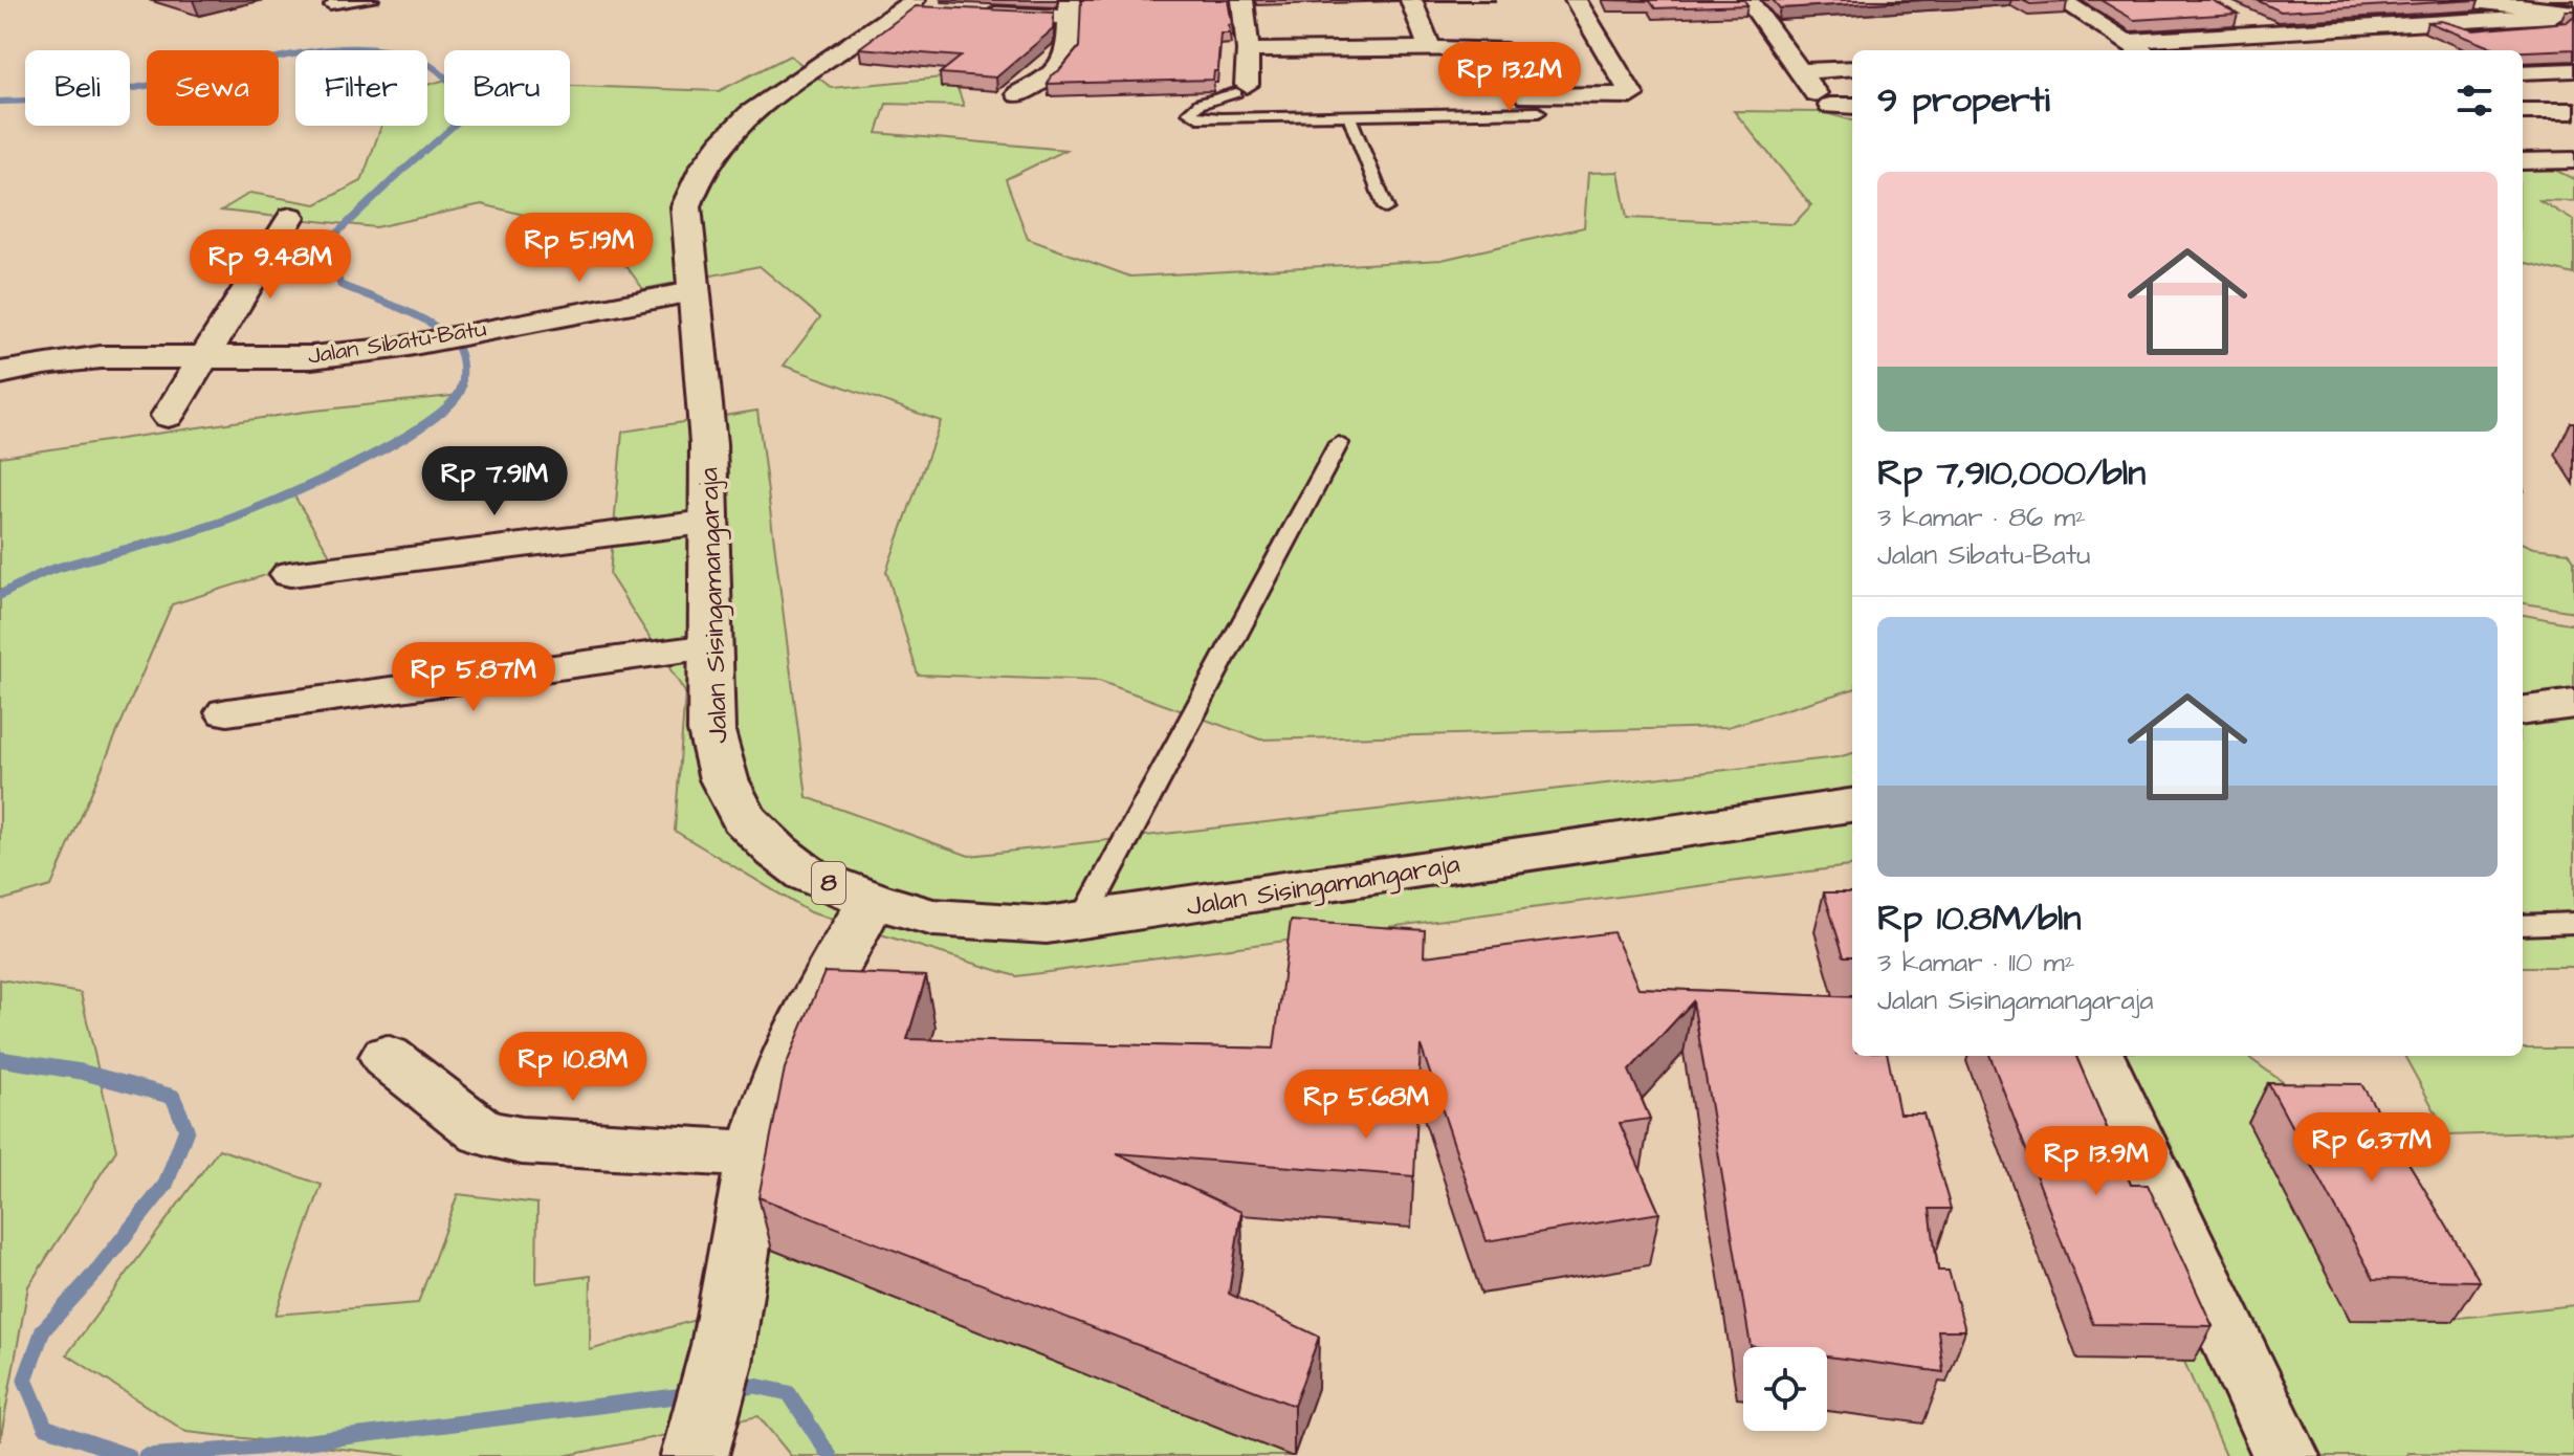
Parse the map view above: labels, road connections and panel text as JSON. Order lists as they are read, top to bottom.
{
  "streets": {
    "main road": ["Jalan Sibatu-Batu", "Jalan Sisingamangaraja", "8"]
  },
  "crossings": [
    ["Jalan Sibatu-Batu", "Jalan Sisingamangaraja"]
  ],
  "page": {
    "price": [
      "Rp 13.2M",
      "Rp 5.19M",
      "Rp 9.48M",
      "Rp 7.91M",
      "Rp 5.87M",
      "Rp 10.8M",
      "Rp 5.68M",
      "Rp 6.37M",
      "Rp 13.9M"
    ],
    "chip": [
      "Beli",
      "Sewa",
      "Filter",
      "Baru"
    ],
    "heading": "9 properti",
    "list": [
      {
        "name": "Rp 7,910,000/bln",
        "note": "3 kamar · 86 m² · Jalan Sibatu-Batu"
      },
      {
        "name": "Rp 10.8M/bln",
        "note": "3 kamar · 110 m² · Jalan Sisingamangaraja"
      }
    ]
  }
}
